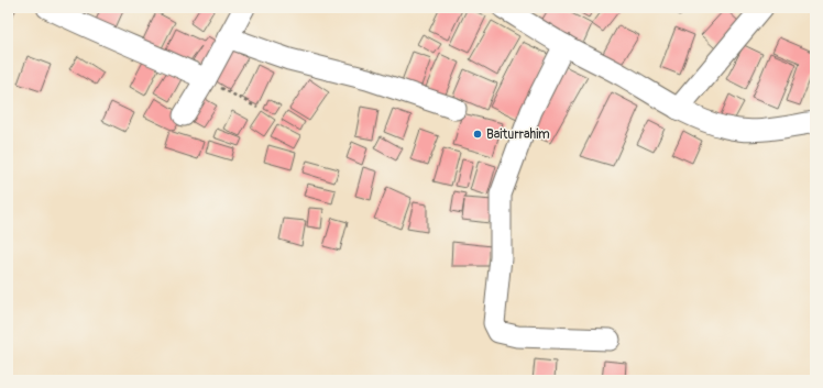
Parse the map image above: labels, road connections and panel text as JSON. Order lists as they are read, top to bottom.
{
  "places": ["Baiturrahim"]
}
